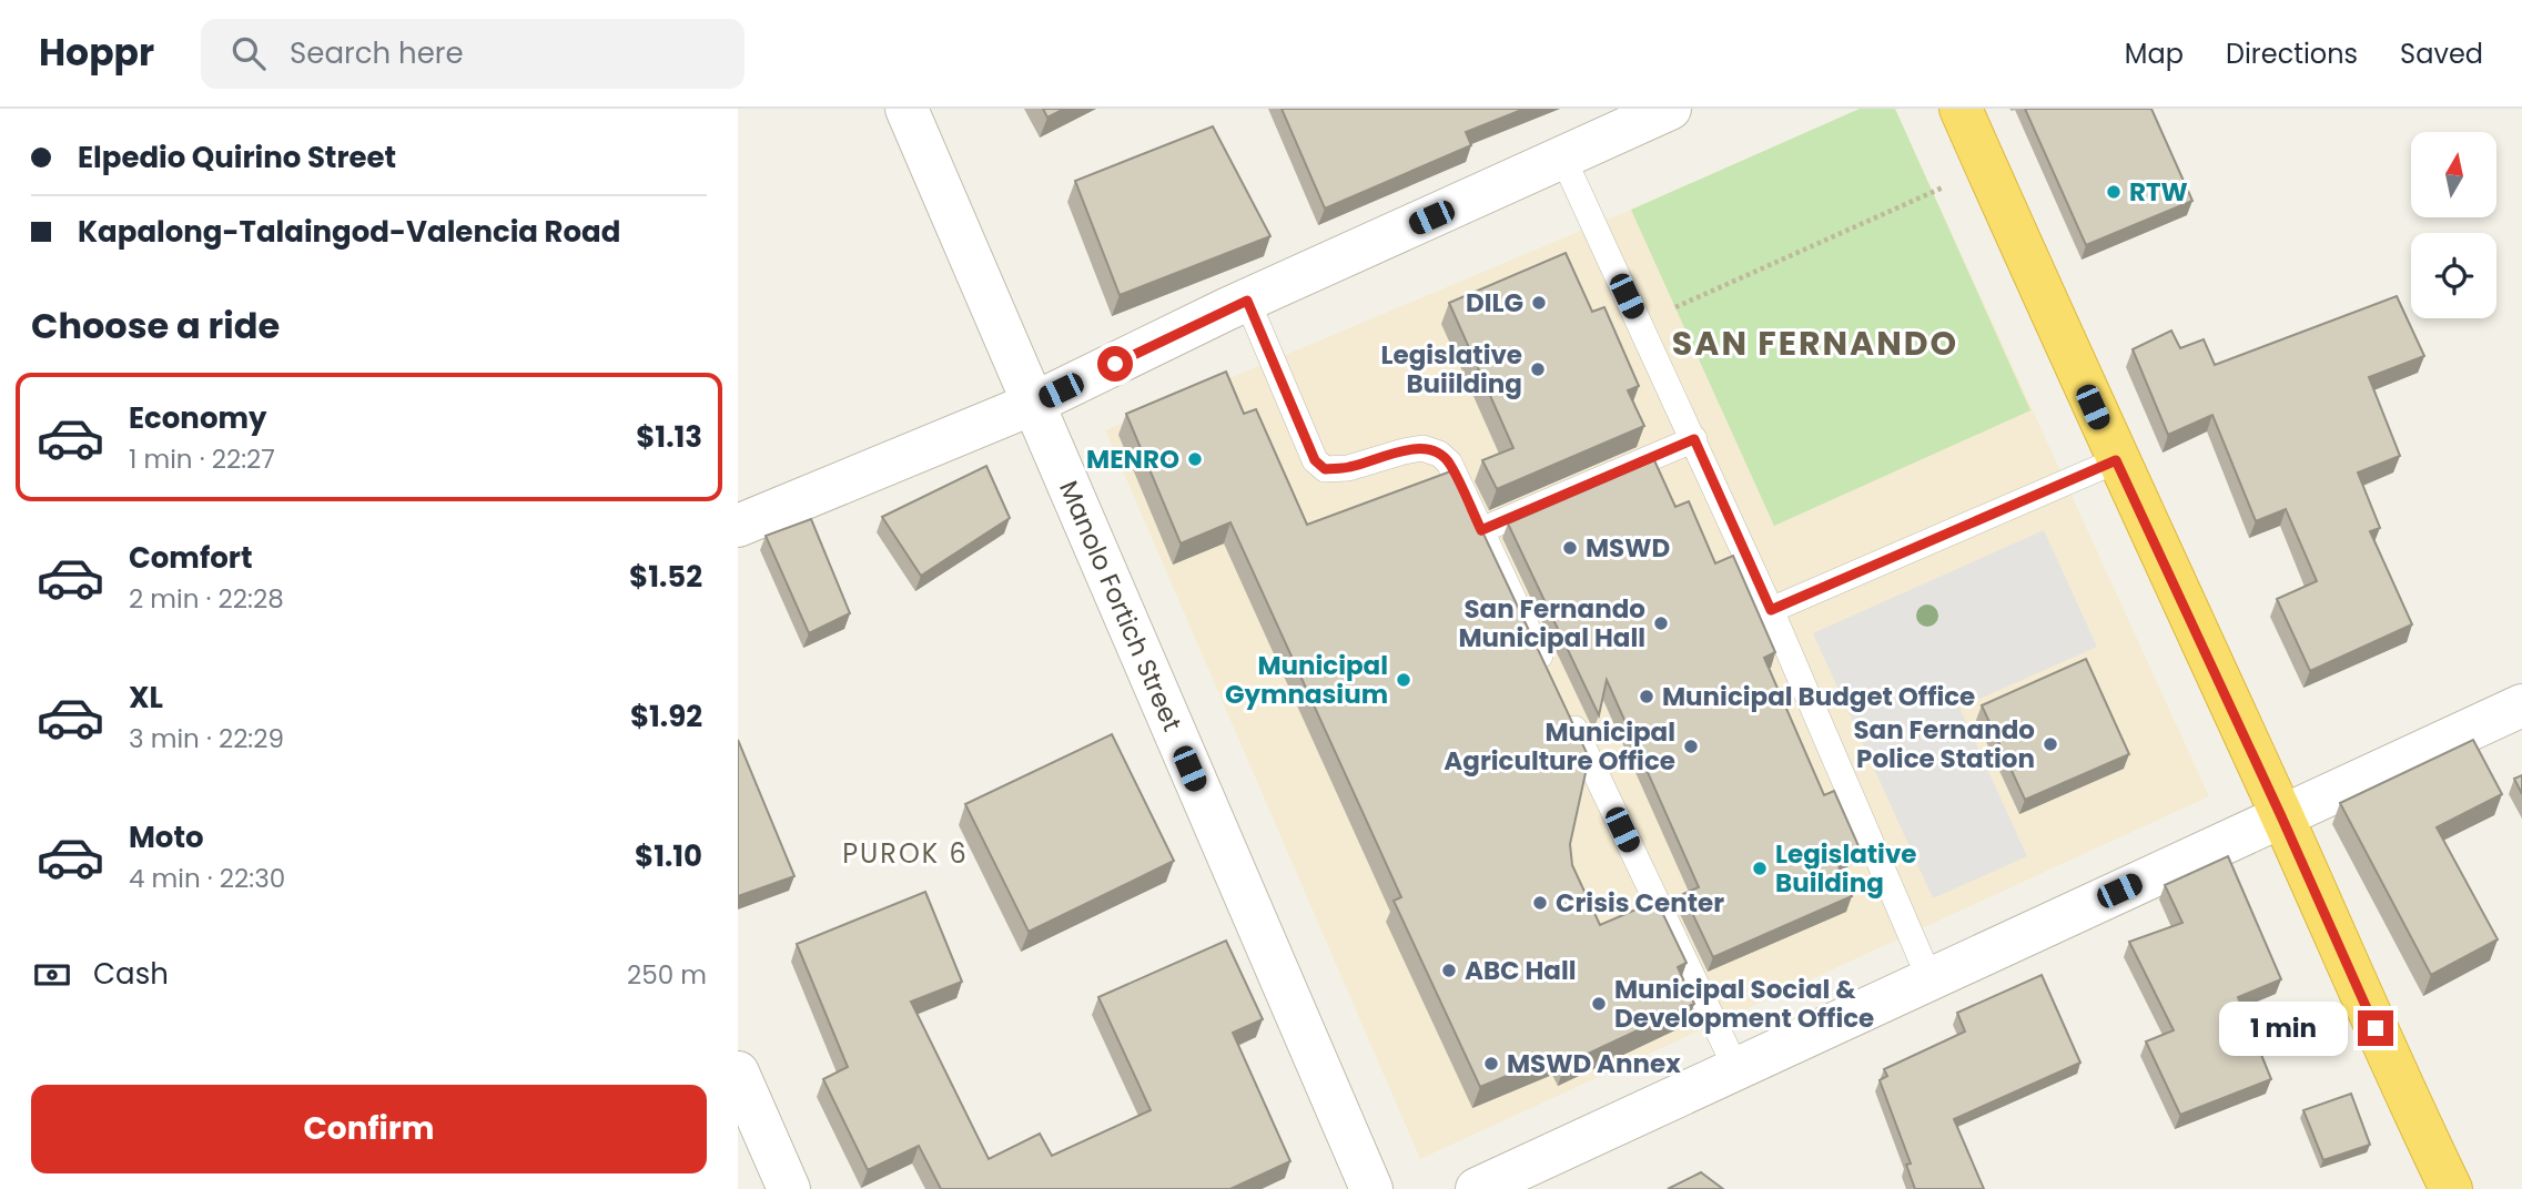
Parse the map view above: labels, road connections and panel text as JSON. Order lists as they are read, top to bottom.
{
  "streets": {
    "street": ["Manolo Fortich Street"]
  },
  "districts": ["SAN FERNANDO", "PUROK 6"],
  "places": [
    "RTW",
    "DILG",
    "Legislative Buiilding",
    "MENRO",
    "MSWD",
    "San Fernando Municipal Hall",
    "Municipal Gymnasium",
    "Municipal Budget Office",
    "San Fernando Police Station",
    "Municipal Agriculture Office",
    "Legislative Building",
    "Crisis Center",
    "ABC Hall",
    "Municipal Social & Development Office",
    "MSWD Annex"
  ],
  "north": "top",
  "page": {
    "header": "Hoppr",
    "search": "Search here",
    "nav": ["Map", "Directions", "Saved"],
    "banner": ["Elpedio Quirino Street", "Kapalong-Talaingod-Valencia Road"],
    "heading": "Choose a ride",
    "list": [
      {
        "name": "Economy",
        "note": "1 min · 22:27",
        "value": "$1.13"
      },
      {
        "name": "Comfort",
        "note": "2 min · 22:28",
        "value": "$1.52"
      },
      {
        "name": "XL",
        "note": "3 min · 22:29",
        "value": "$1.92"
      },
      {
        "name": "Moto",
        "note": "4 min · 22:30",
        "value": "$1.10"
      }
    ],
    "pay": ["Cash", "250 m"],
    "bubble": "1 min",
    "buttons": "Confirm"
  }
}
